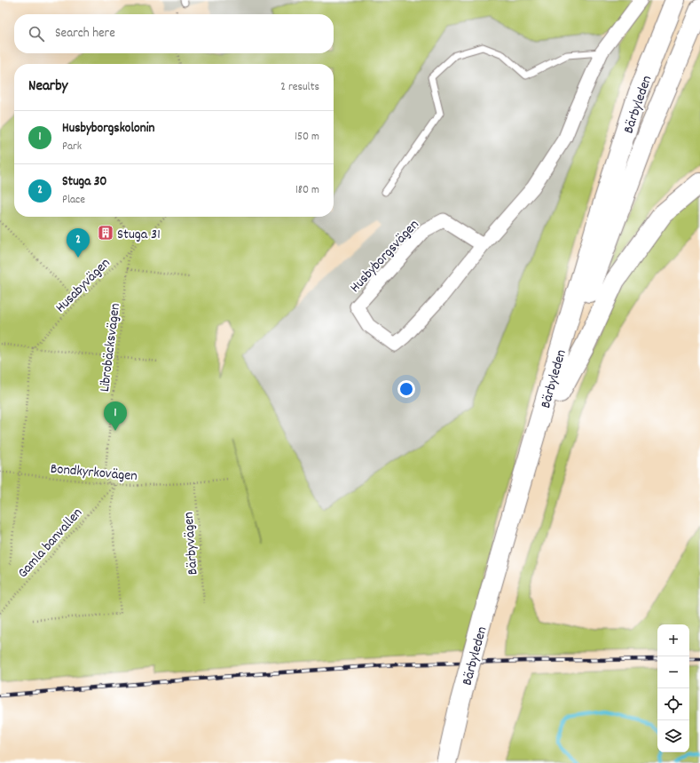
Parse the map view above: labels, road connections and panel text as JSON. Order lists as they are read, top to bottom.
{
  "streets": {
    "main road": ["Bärbyleden"],
    "street": ["Husbyborgsvägen"],
    "path": [
      "Husabyvägen",
      "Librobäcksvägen",
      "Bondkyrkovägen",
      "Gamla banvallen",
      "Bärbyvägen"
    ]
  },
  "crossings": [
    ["Husabyvägen", "Librobäcksvägen"],
    ["Librobäcksvägen", "Bondkyrkovägen"],
    ["Librobäcksvägen", "Gamla banvallen"],
    ["Bondkyrkovägen", "Gamla banvallen"],
    ["Bondkyrkovägen", "Bärbyvägen"]
  ],
  "places": {
    "building": ["Stuga 31"]
  },
  "page": {
    "search": "Search here",
    "heading": ["Nearby", "2 results"],
    "list": [
      {
        "mark": "1",
        "name": "Husbyborgskolonin",
        "note": "Park",
        "value": "150 m"
      },
      {
        "mark": "2",
        "name": "Stuga 30",
        "note": "Place",
        "value": "180 m"
      }
    ],
    "pins": ["2", "1"],
    "map_buttons": ["+", "−"]
  }
}
